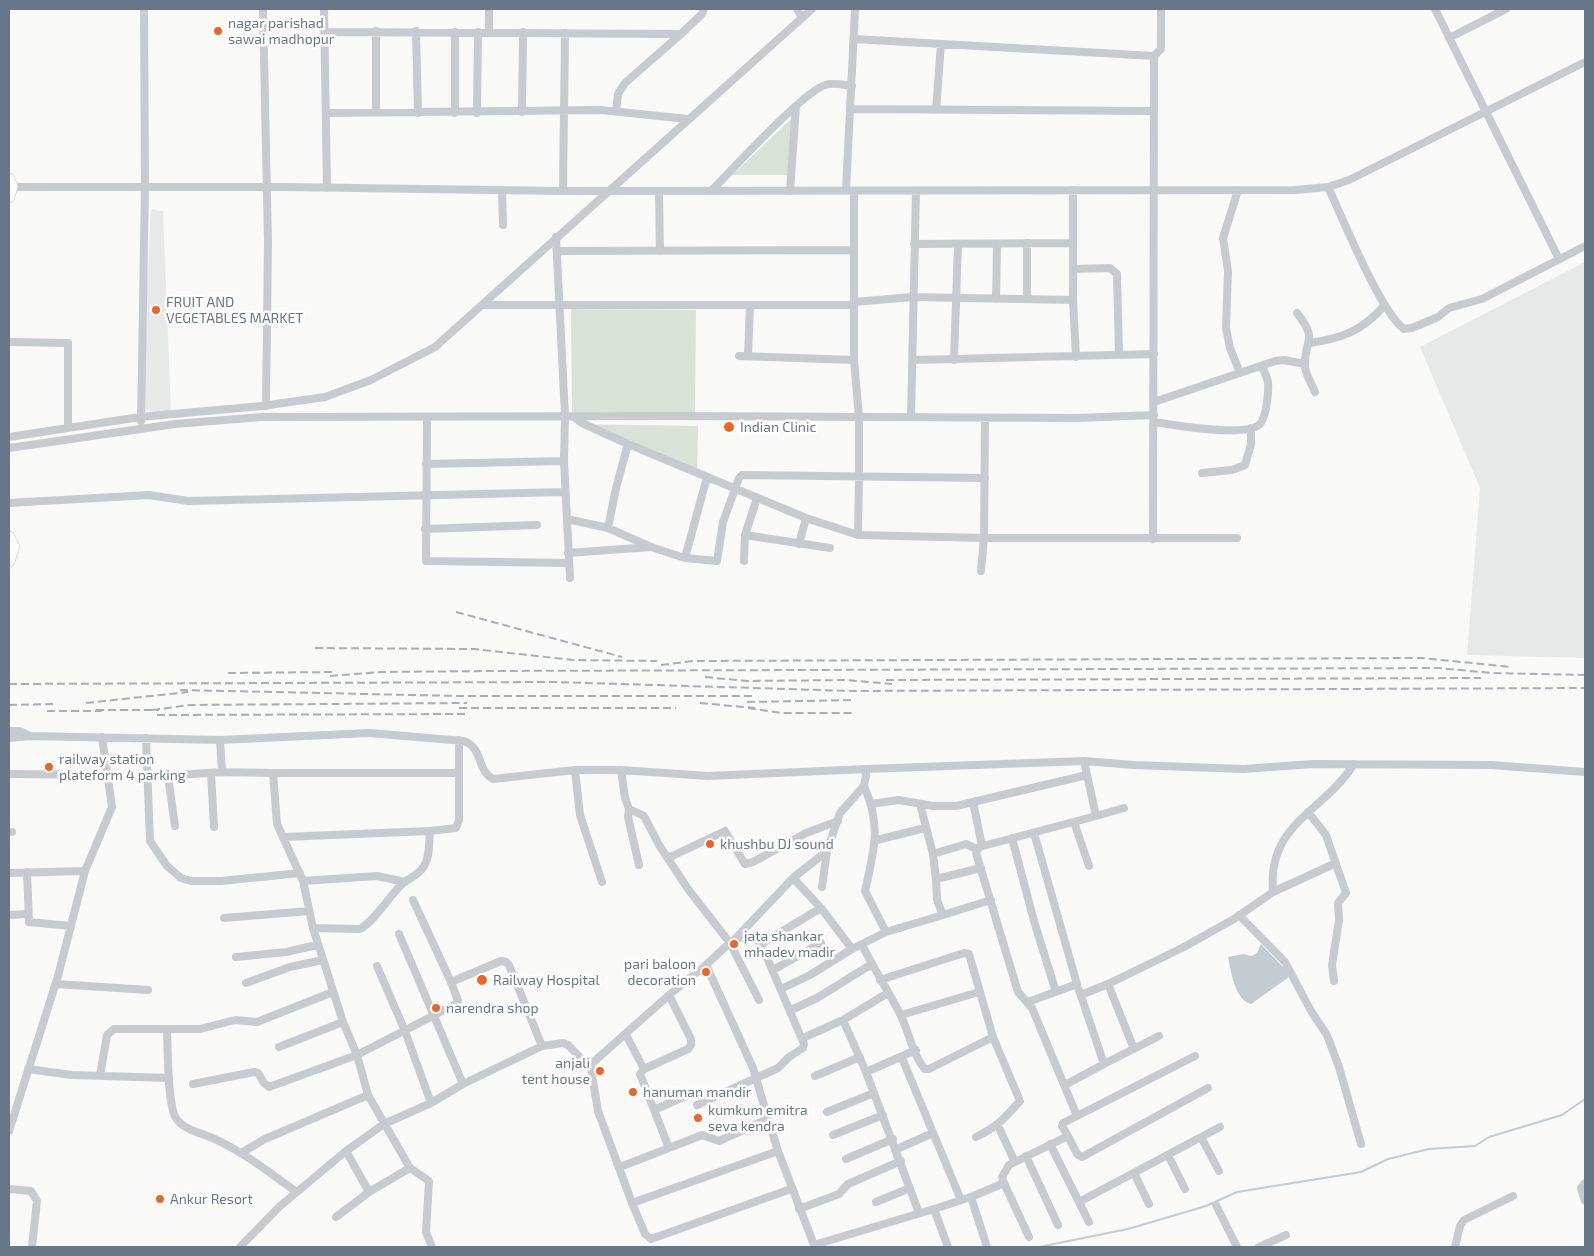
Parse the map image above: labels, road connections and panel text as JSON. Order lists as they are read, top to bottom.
{
  "places": [
    "nagar parishad sawai madhopur",
    "FRUIT AND VEGETABLES MARKET",
    "Indian Clinic",
    "railway station plateform 4 parking",
    "khushbu DJ sound",
    "jata shankar mhadev madir",
    "pari baloon decoration",
    "Railway Hospital",
    "narendra shop",
    "anjali tent house",
    "hanuman mandir",
    "kumkum emitra seva kendra",
    "Ankur Resort"
  ]
}
